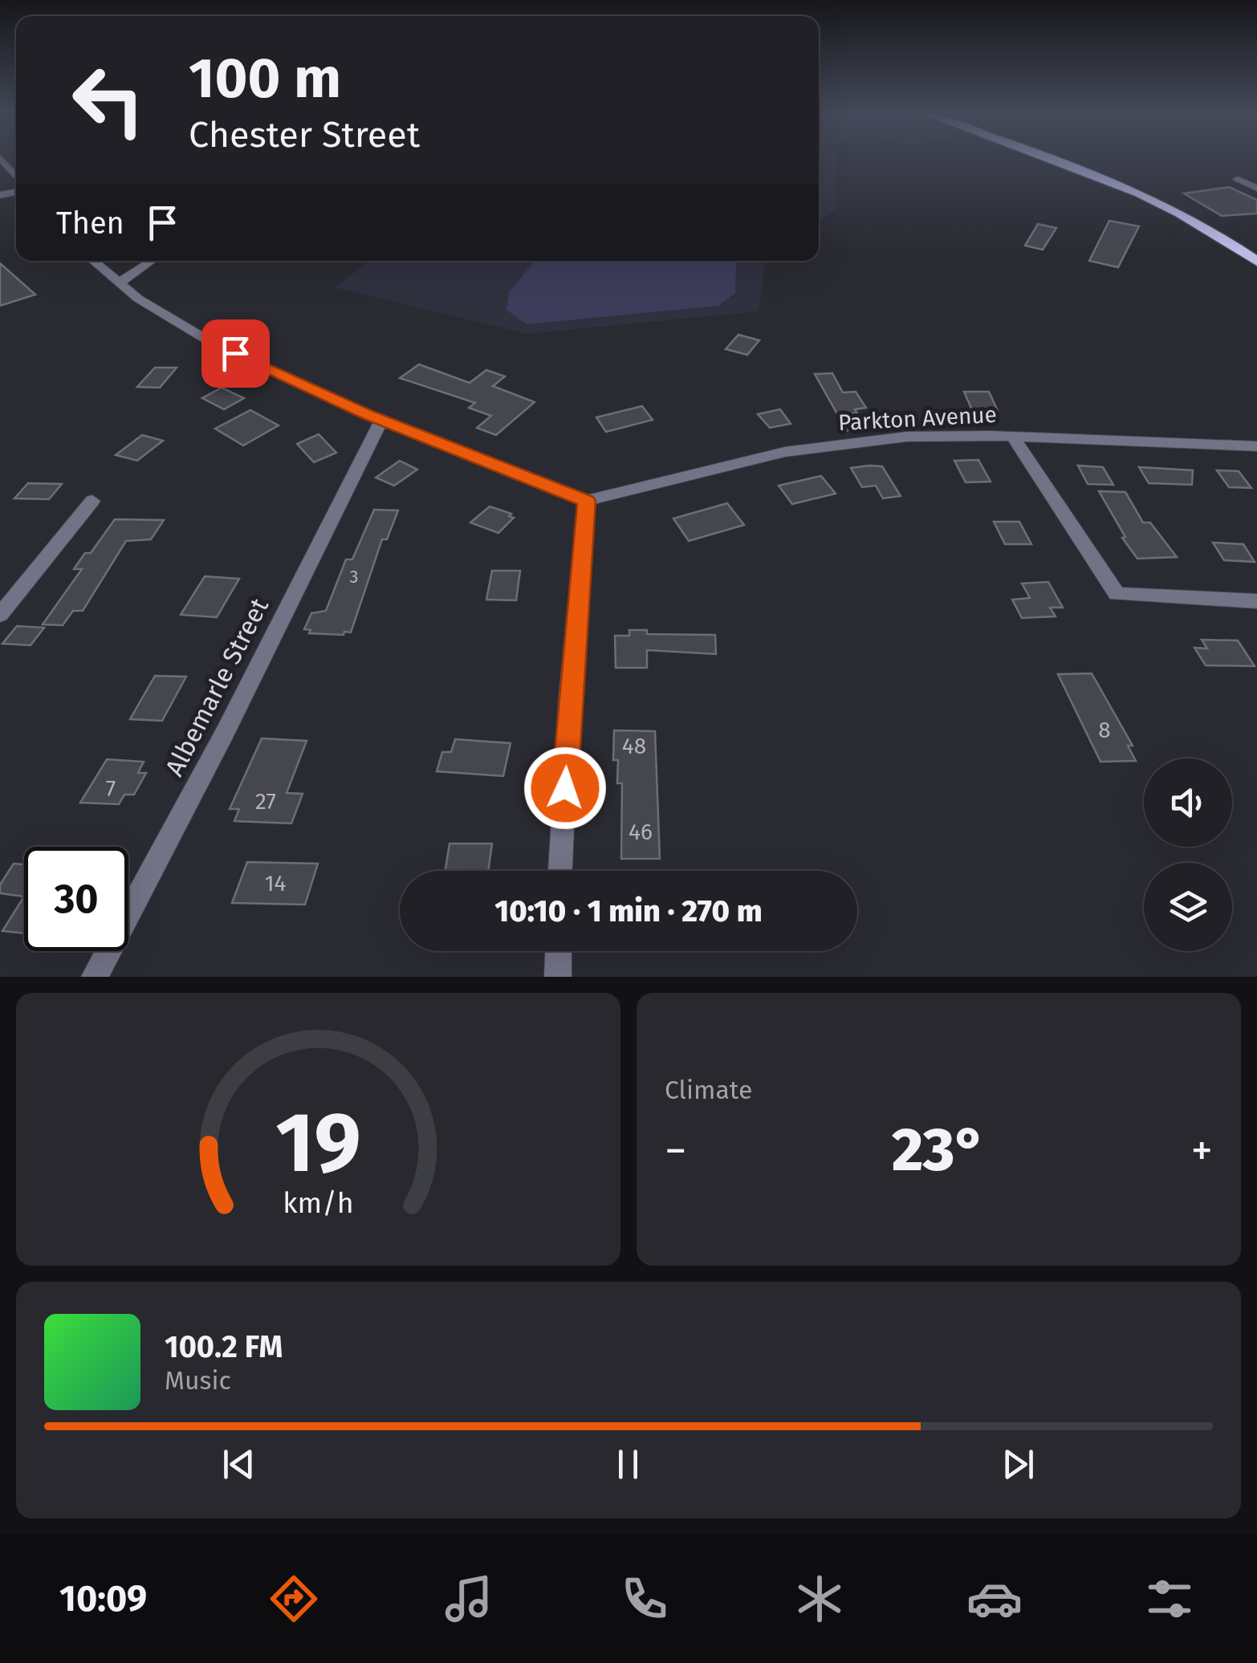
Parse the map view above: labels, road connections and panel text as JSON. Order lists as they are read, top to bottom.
{
  "streets": {
    "street": ["Parkton Avenue", "Albemarle Street"]
  },
  "house_numbers": [
    "3",
    "8",
    "48",
    "7",
    "27",
    "46",
    "14"
  ],
  "page": {
    "turn": ["100 m", "Chester Street"],
    "then": "Then",
    "limit": "30",
    "trip": "10:10 · 1 min · 270 m",
    "tile": "Climate",
    "heat": ["−", "23°", "+"],
    "song": ["100.2 FM", "Music"],
    "tabs": "10:09",
    "gauge": ["19", "km/h"]
  }
}
